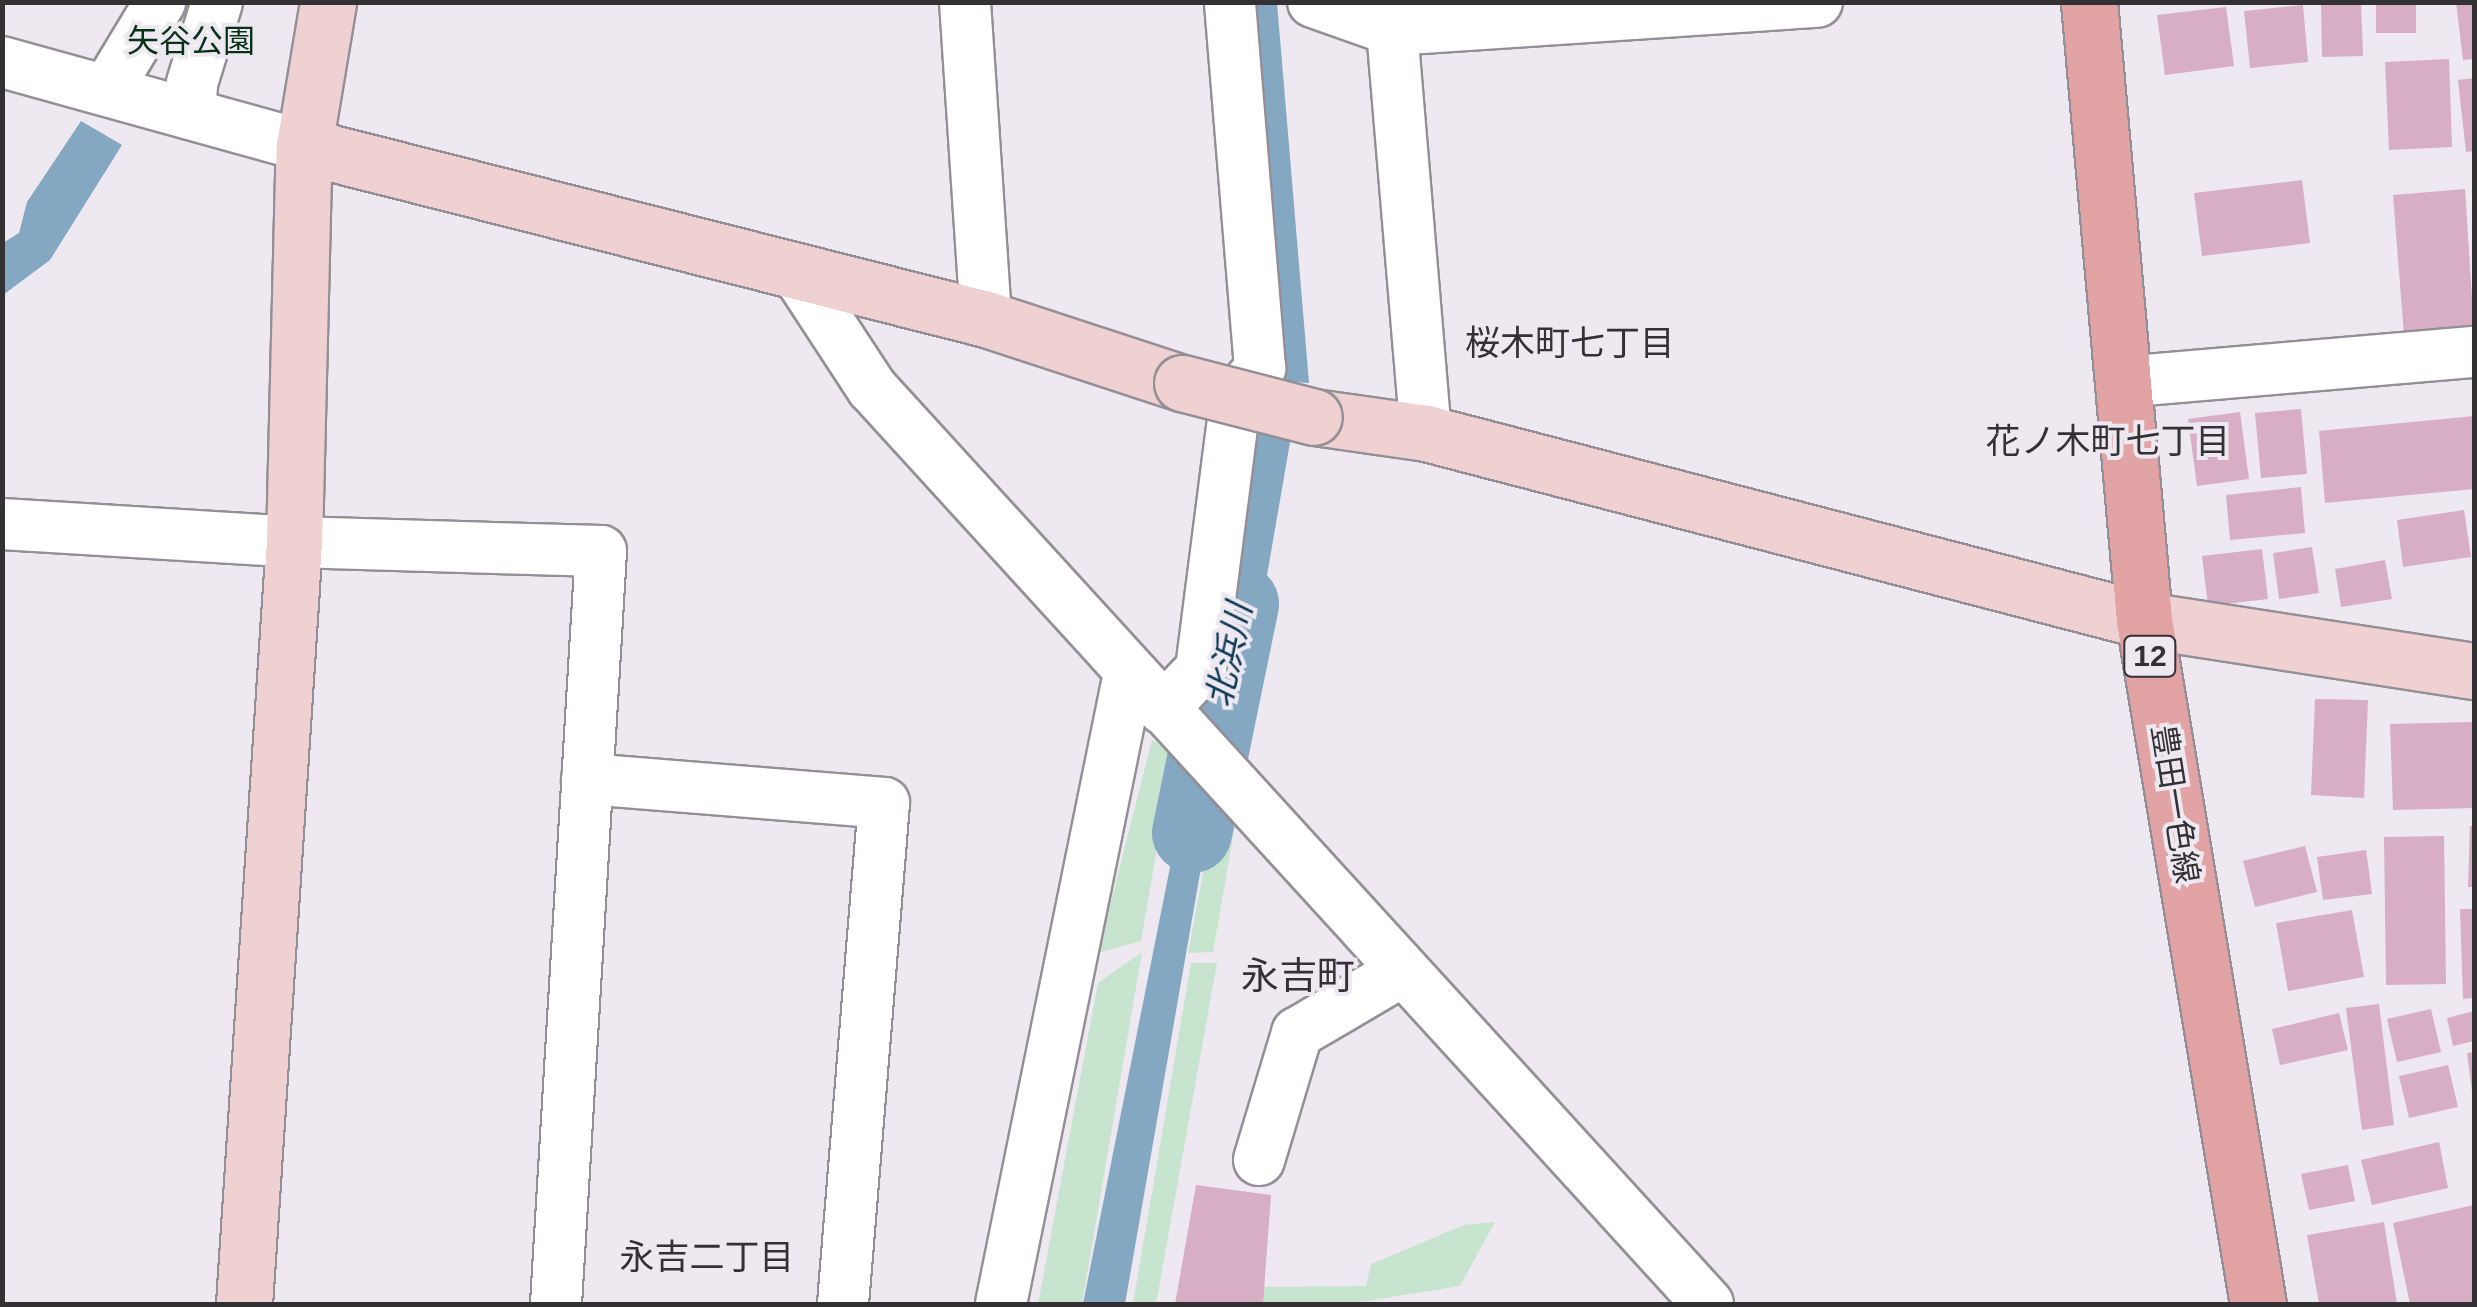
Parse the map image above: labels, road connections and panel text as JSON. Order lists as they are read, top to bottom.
{
  "streets": {
    "main road": ["12", "豊田一色線"]
  },
  "districts": [
    "桜木町七丁目",
    "花ノ木町七丁目",
    "永吉町",
    "永吉二丁目"
  ],
  "water": ["北浜川"],
  "parks": ["矢谷公園"]
}
